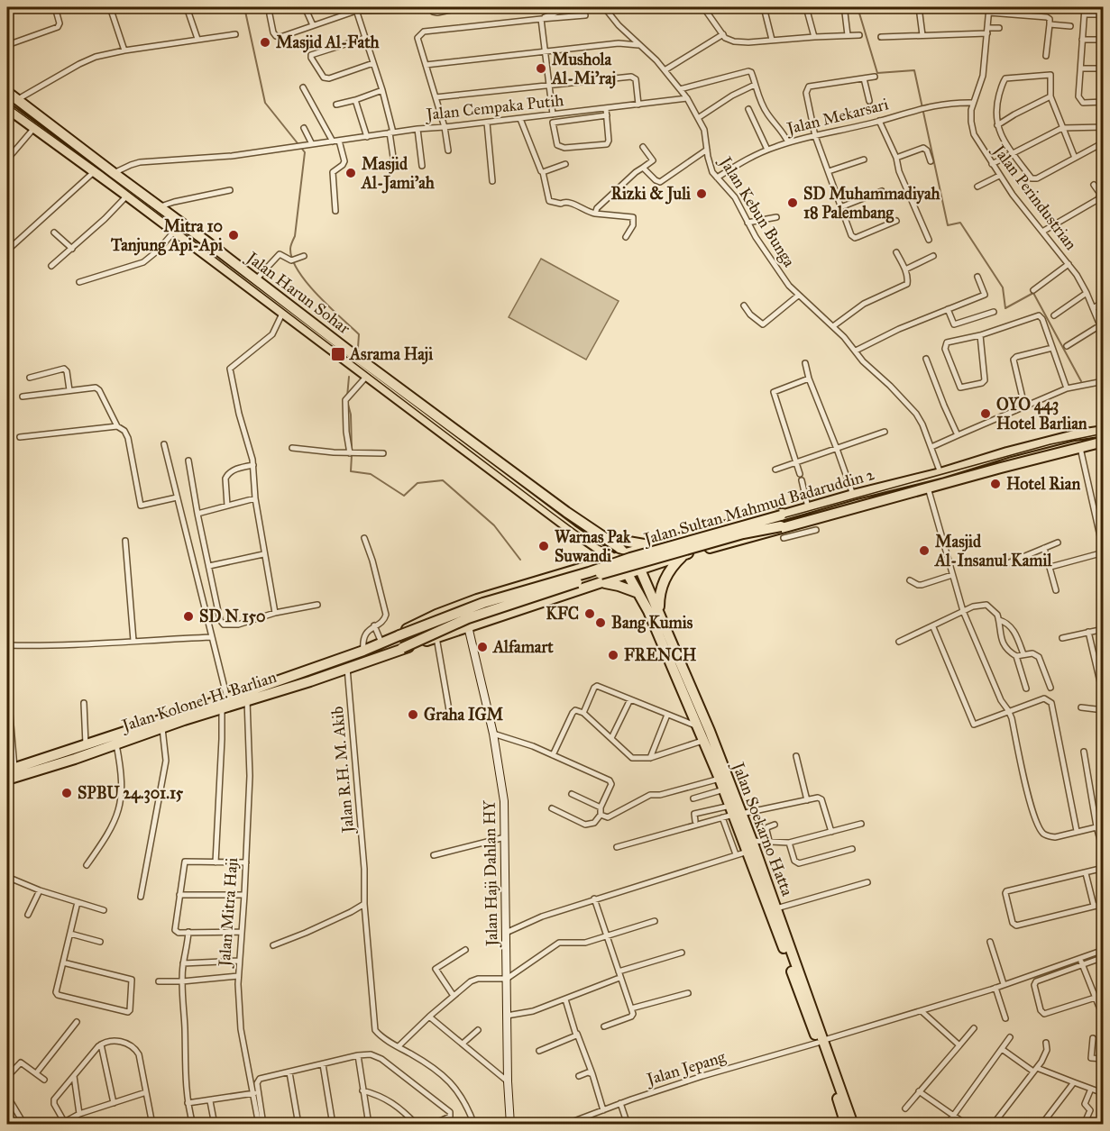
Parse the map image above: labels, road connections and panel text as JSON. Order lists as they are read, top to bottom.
{
  "streets": {
    "highway": [
      "Jalan Harun Sohar",
      "Jalan Sultan Mahmud Badaruddin 2",
      "Jalan Kolonel H. Barlian",
      "Jalan Soekarno Hatta"
    ],
    "street": [
      "Jalan Cempaka Putih",
      "Jalan Mekarsari",
      "Jalan Perindustrian",
      "Jalan Kebun Bunga",
      "Jalan R.H. M. Akib",
      "Jalan Haji Dahlan HY",
      "Jalan Mitra Haji",
      "Jalan Jepang"
    ]
  },
  "crossings": [
    ["Jalan Cempaka Putih", "Jalan Kebun Bunga"],
    ["Jalan Cempaka Putih", "Jalan Harun Sohar"],
    ["Jalan Mekarsari", "Jalan Perindustrian"],
    ["Jalan Mekarsari", "Jalan Kebun Bunga"],
    ["Jalan Kebun Bunga", "Jalan Sultan Mahmud Badaruddin 2"],
    ["Jalan Harun Sohar", "Jalan Soekarno Hatta"],
    ["Jalan Sultan Mahmud Badaruddin 2", "Jalan Kolonel H. Barlian"],
    ["Jalan Kolonel H. Barlian", "Jalan R.H. M. Akib"],
    ["Jalan Kolonel H. Barlian", "Jalan Mitra Haji"],
    ["Jalan Soekarno Hatta", "Jalan Jepang"]
  ],
  "places": {
    "other": [
      "Masjid Al-Fath",
      "Mushola Al-Mi'raj",
      "Masjid Al-Jami'ah",
      "Rizki & Juli",
      "SD Muhammadiyah 18 Palembang",
      "Mitra 10 Tanjung Api-Api",
      "OYO 443 Hotel Barlian",
      "Hotel Rian",
      "Warnas Pak Suwandi",
      "Masjid Al-Insanul Kamil",
      "KFC",
      "SD N 150",
      "Bang Kumis",
      "Alfamart",
      "FRENCH",
      "Graha IGM",
      "SPBU 24.301.15"
    ],
    "transit": ["Asrama Haji"]
  }
}
